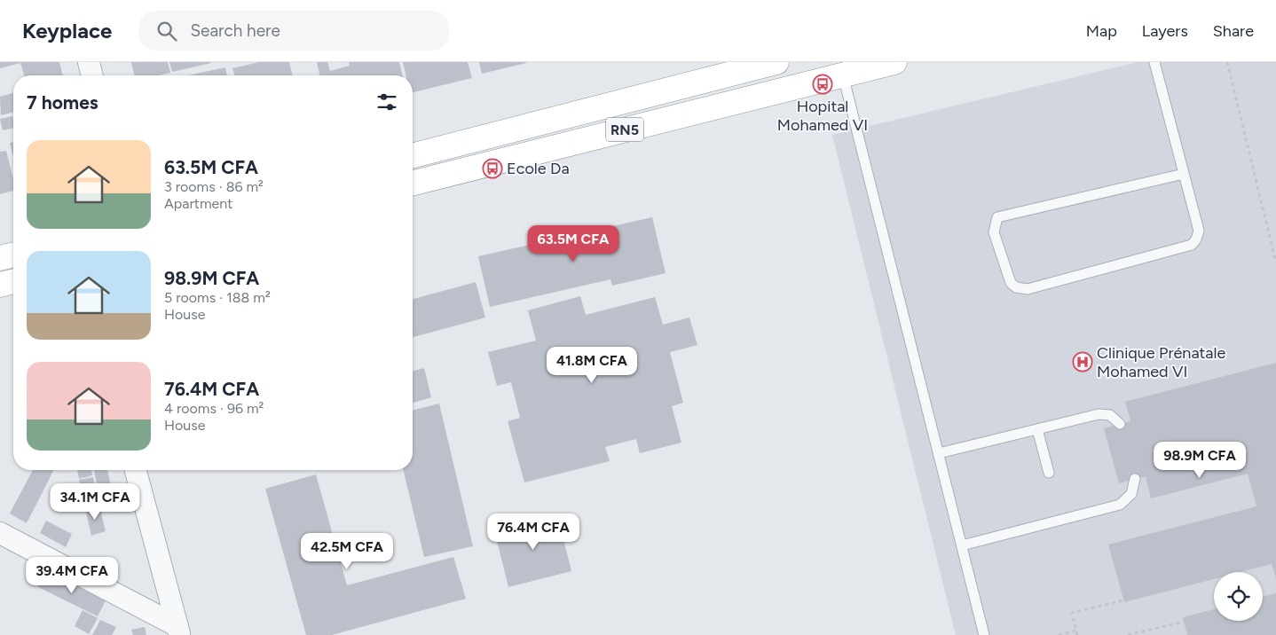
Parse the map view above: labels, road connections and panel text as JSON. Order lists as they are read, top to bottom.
{
  "streets": {
    "highway": ["RN5"]
  },
  "places": {
    "bus stop": ["Hopital Mohamed VI", "Ecole Da"],
    "hospital": ["Clinique Prénatale Mohamed VI"]
  },
  "page": {
    "header": "Keyplace",
    "search": "Search here",
    "nav": ["Map", "Layers", "Share"],
    "heading": "7 homes",
    "list": [
      {
        "name": "63.5M CFA",
        "note": "3 rooms · 86 m² · Apartment"
      },
      {
        "name": "98.9M CFA",
        "note": "5 rooms · 188 m² · House"
      },
      {
        "name": "76.4M CFA",
        "note": "4 rooms · 96 m² · House"
      }
    ],
    "price": [
      "63.5M CFA",
      "41.8M CFA",
      "98.9M CFA",
      "34.1M CFA",
      "76.4M CFA",
      "42.5M CFA",
      "39.4M CFA"
    ]
  }
}
